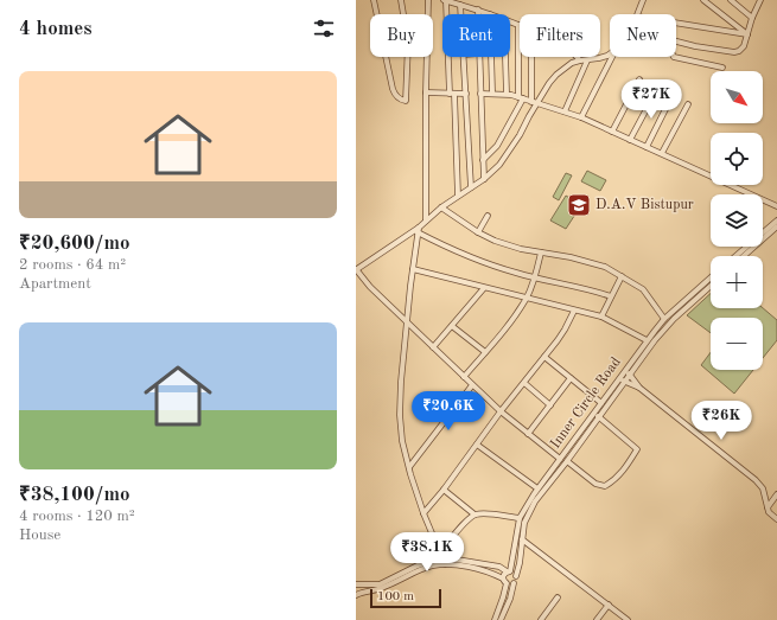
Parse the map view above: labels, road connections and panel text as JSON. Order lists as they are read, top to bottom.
{
  "streets": {
    "street": ["Inner Circle Road"]
  },
  "places": {
    "school or university": ["D.A.V Bistupur"]
  },
  "scale_bar": "100 m",
  "north": "bottom right",
  "page": {
    "heading": "4 homes",
    "chip": [
      "Buy",
      "Rent",
      "Filters",
      "New"
    ],
    "list": [
      {
        "name": "₹20,600/mo",
        "note": "2 rooms · 64 m² · Apartment"
      },
      {
        "name": "₹38,100/mo",
        "note": "4 rooms · 120 m² · House"
      }
    ],
    "map_buttons": ["+", "−"],
    "price": [
      "₹27K",
      "₹20.6K",
      "₹26K",
      "₹38.1K"
    ],
    "scale": "100 m"
  }
}
